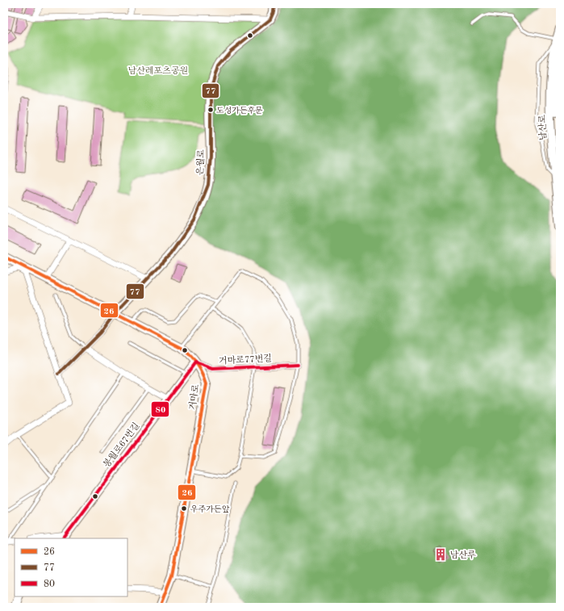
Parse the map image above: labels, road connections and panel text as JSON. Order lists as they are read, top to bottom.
{
  "streets": {
    "main road": [
      "남산로",
      "은월로",
      "거마로",
      "봉월로67번길"
    ],
    "street": ["거마로77번길"]
  },
  "crossings": [
    ["은월로", "거마로"],
    ["거마로77번길", "거마로"],
    ["거마로77번길", "봉월로67번길"],
    ["거마로", "봉월로67번길"]
  ],
  "parks": ["남산레포츠공원"],
  "places": {
    "other": ["도성가든후문", "우주가든앞"],
    "building": ["남산루"]
  },
  "lines": ["transit line 77", "transit line 26", "transit line 80"],
  "legend": ["26", "77", "80"]
}
